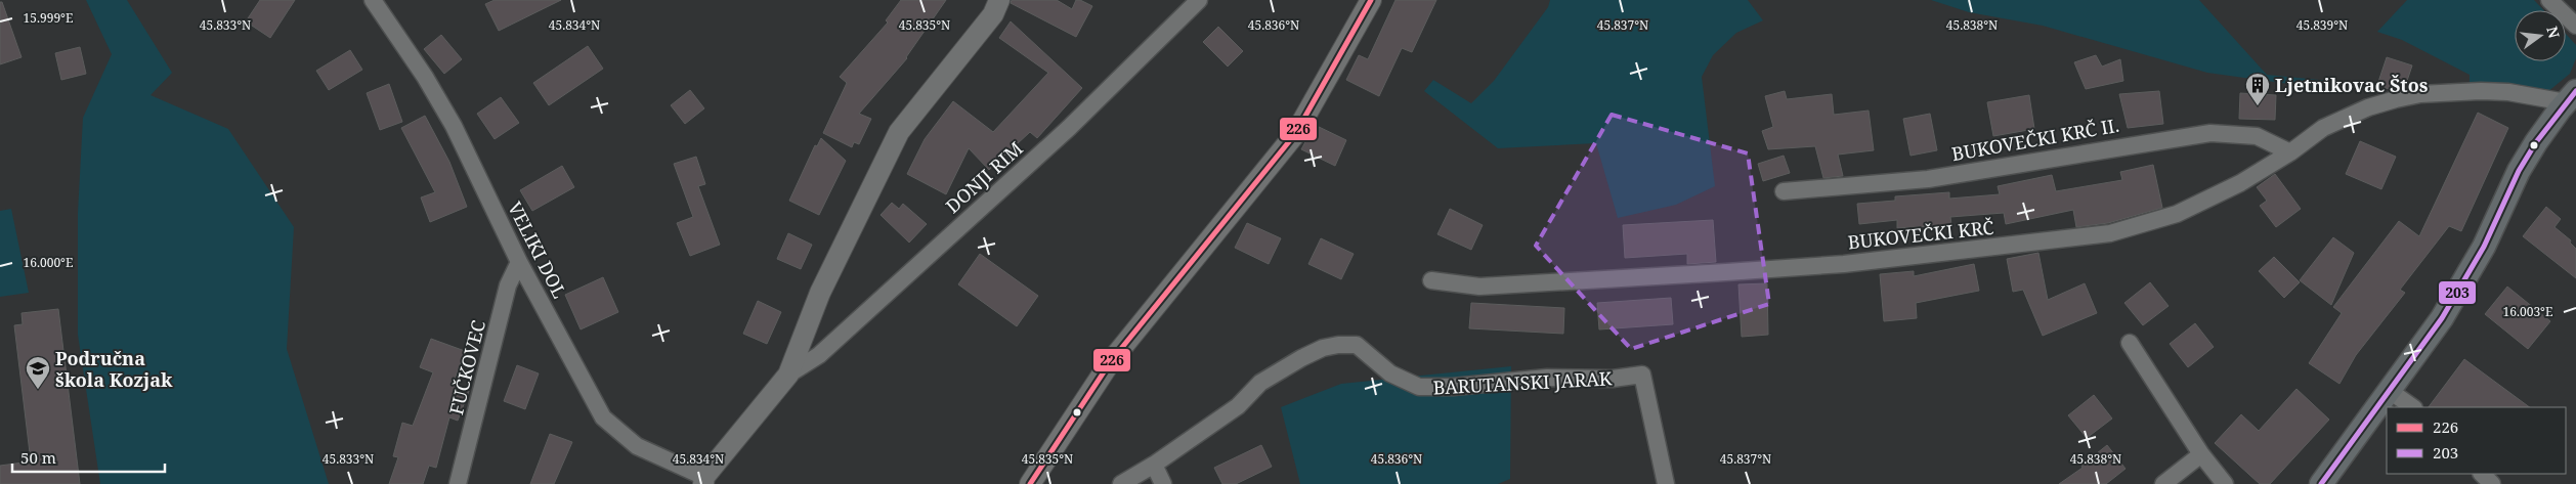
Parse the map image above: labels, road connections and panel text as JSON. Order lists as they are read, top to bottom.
{
  "streets": {
    "street": [
      "BUKOVEČKI KRČ II.",
      "DONJI RIM",
      "BUKOVEČKI KRČ",
      "VELIKI DOL",
      "FUČKOVEC",
      "BARUTANSKI JARAK"
    ]
  },
  "crossings": [
    ["BUKOVEČKI KRČ II.", "BUKOVEČKI KRČ"],
    ["VELIKI DOL", "FUČKOVEC"]
  ],
  "places": {
    "building": ["Ljetnikovac Štos"],
    "school or university": ["Područna škola Kozjak"]
  },
  "lines": ["transit line 226", "transit line 203"],
  "legend": ["226", "203"],
  "scale_bar": "50 m",
  "north": "right",
  "coordinates": [
    "15.999°E",
    "45.833°N",
    "45.834°N",
    "45.835°N",
    "45.836°N",
    "45.838°N",
    "45.839°N",
    "45.837°N",
    "16.000°E",
    "16.003°E"
  ]
}
